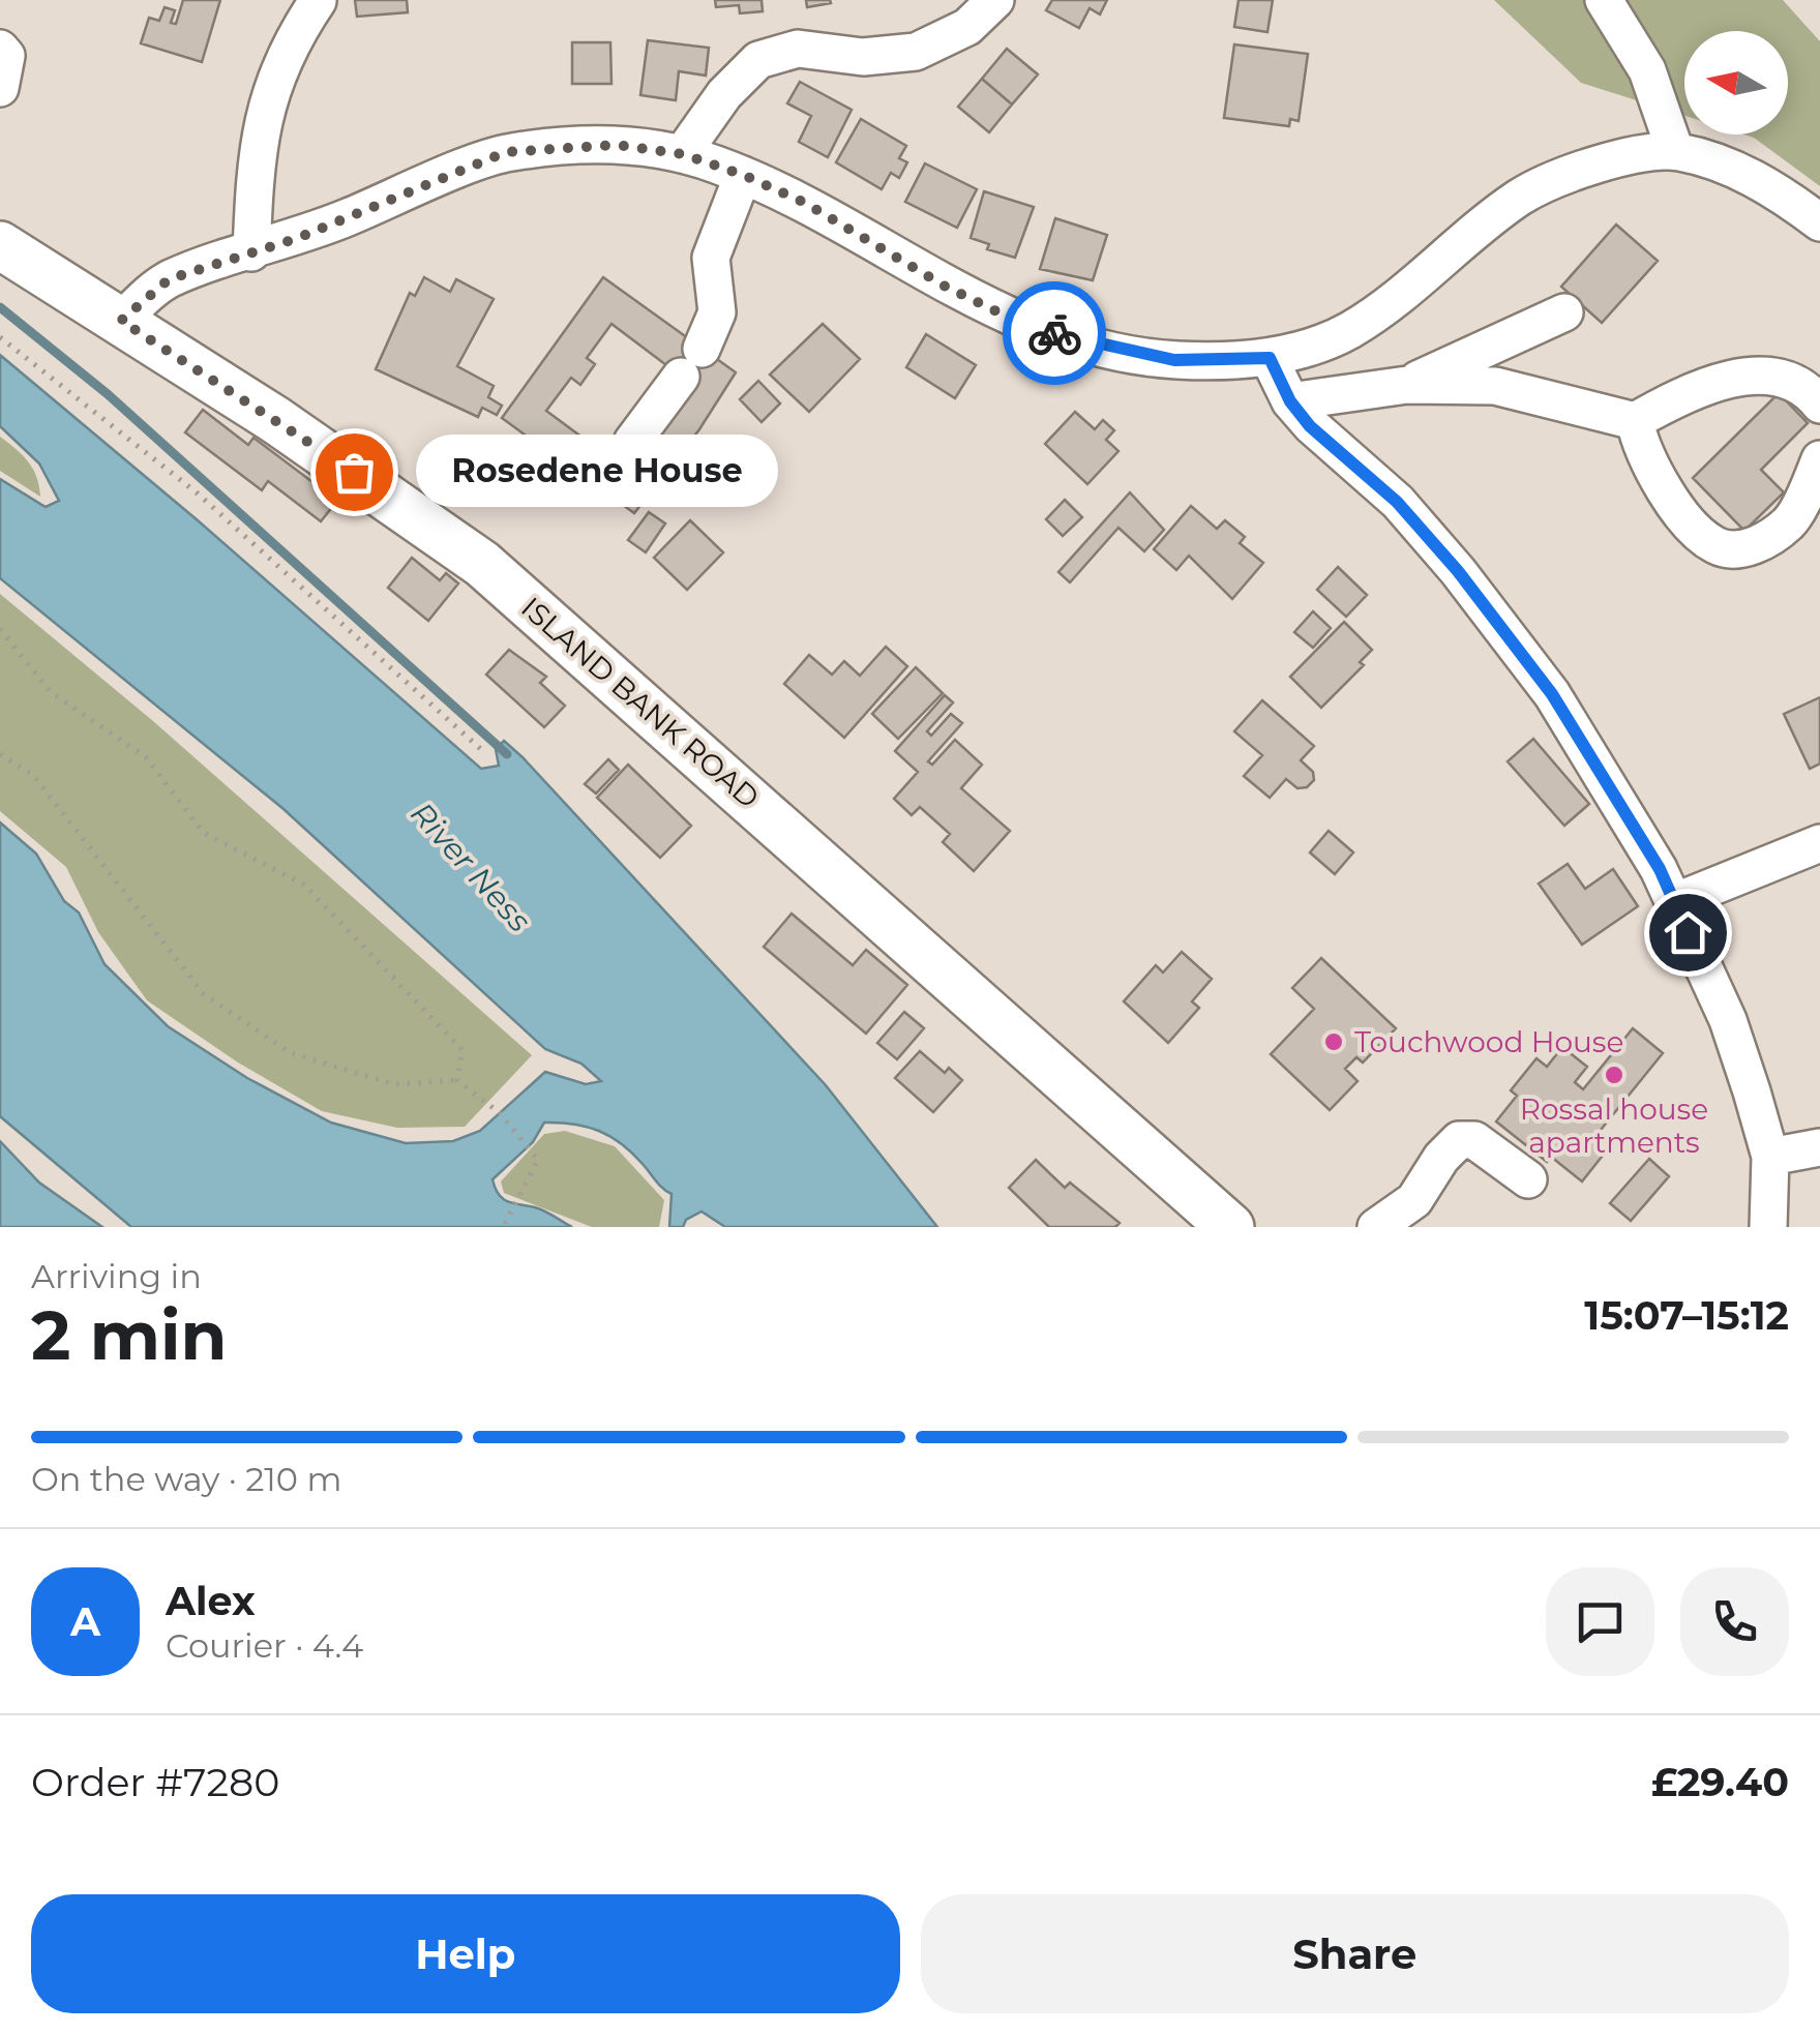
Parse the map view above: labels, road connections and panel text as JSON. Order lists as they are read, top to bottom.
{
  "streets": {
    "main road": ["ISLAND BANK ROAD"]
  },
  "water": ["River Ness"],
  "places": ["Rosedene House", "Touchwood House", "Rossal house apartments"],
  "north": "left",
  "page": {
    "bubble": "Rosedene House",
    "heading": ["2 min", "Arriving in", "15:07–15:12"],
    "panel": [
      "Alex",
      "Courier · 4.4",
      "Order #7280",
      "£29.40"
    ],
    "bar": "On the way · 210 m",
    "round": "A",
    "buttons": ["Help", "Share"]
  }
}
